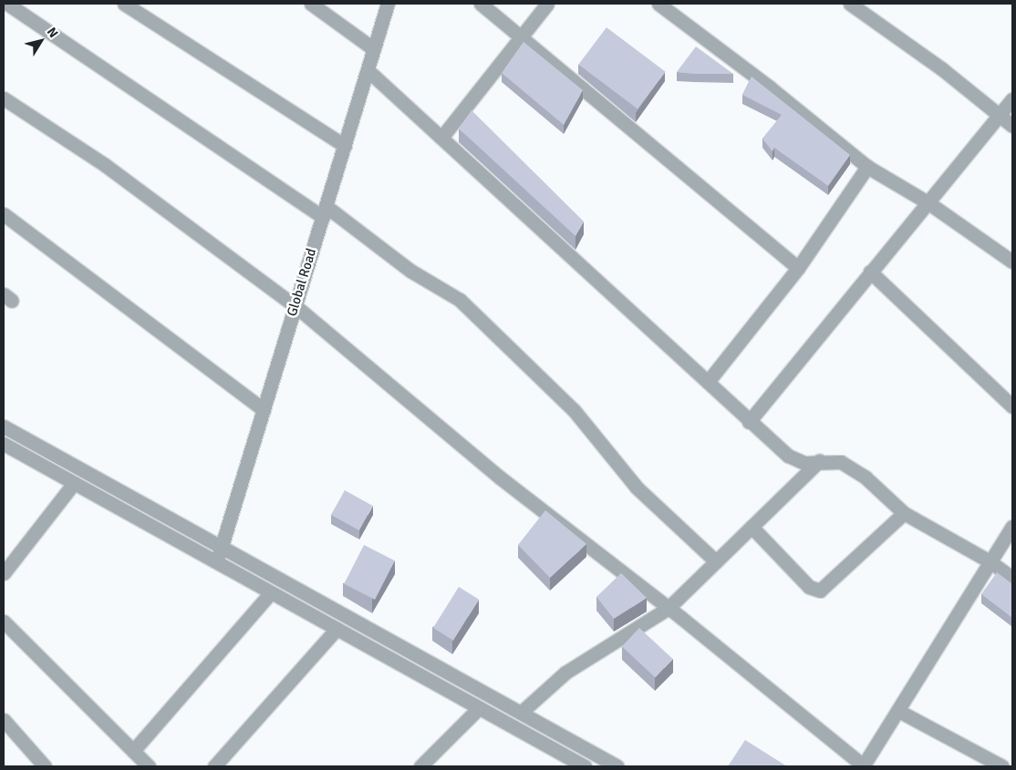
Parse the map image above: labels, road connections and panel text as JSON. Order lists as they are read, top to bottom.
{
  "streets": {
    "street": ["Global Road"]
  },
  "north": "top right"
}
